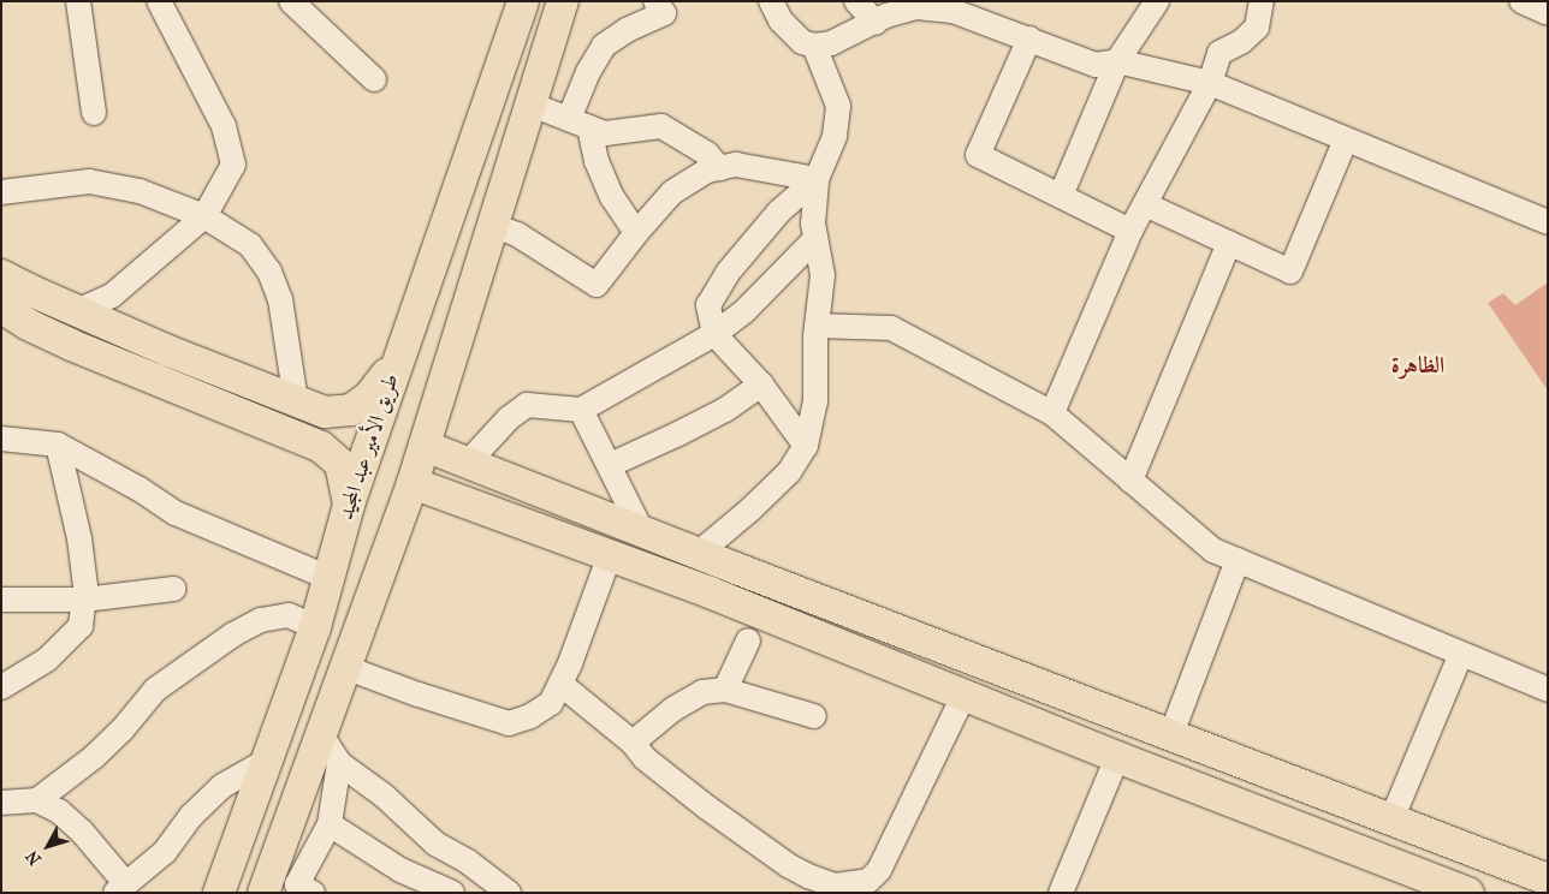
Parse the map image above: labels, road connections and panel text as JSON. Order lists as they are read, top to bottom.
{
  "streets": {
    "main road": ["طريق الأمير عبد المجيد"]
  },
  "districts": ["الظاهرة"],
  "north": "bottom left"
}
